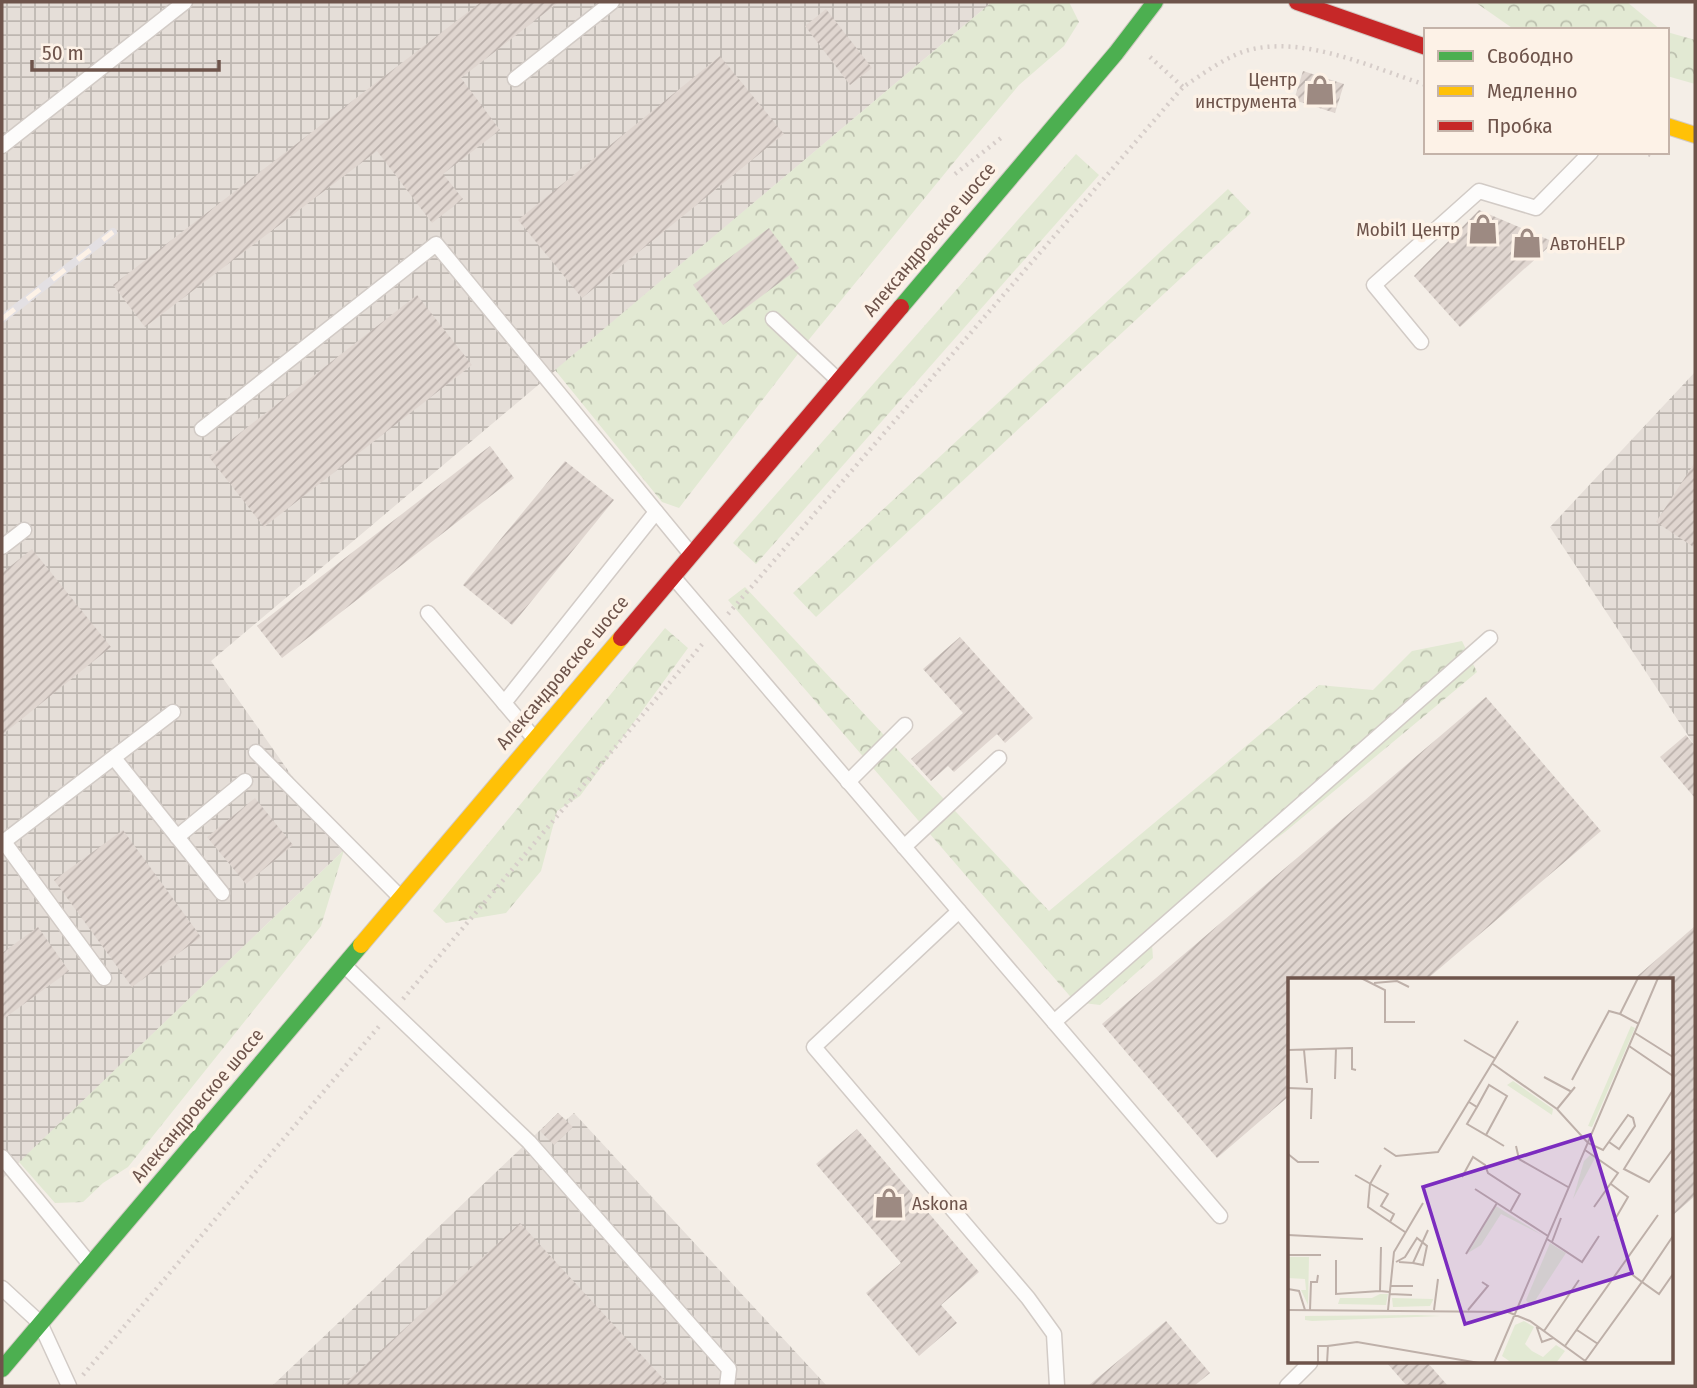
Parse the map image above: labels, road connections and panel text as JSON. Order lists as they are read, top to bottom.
{
  "streets": {
    "main road": ["Александровское шоссе"]
  },
  "places": {
    "shop": [
      "Центр инструмента",
      "Mobil1 Центр",
      "АвтоHELP",
      "Askona"
    ]
  },
  "legend": ["Свободно", "Медленно", "Пробка"],
  "scale_bar": "50 m"
}
